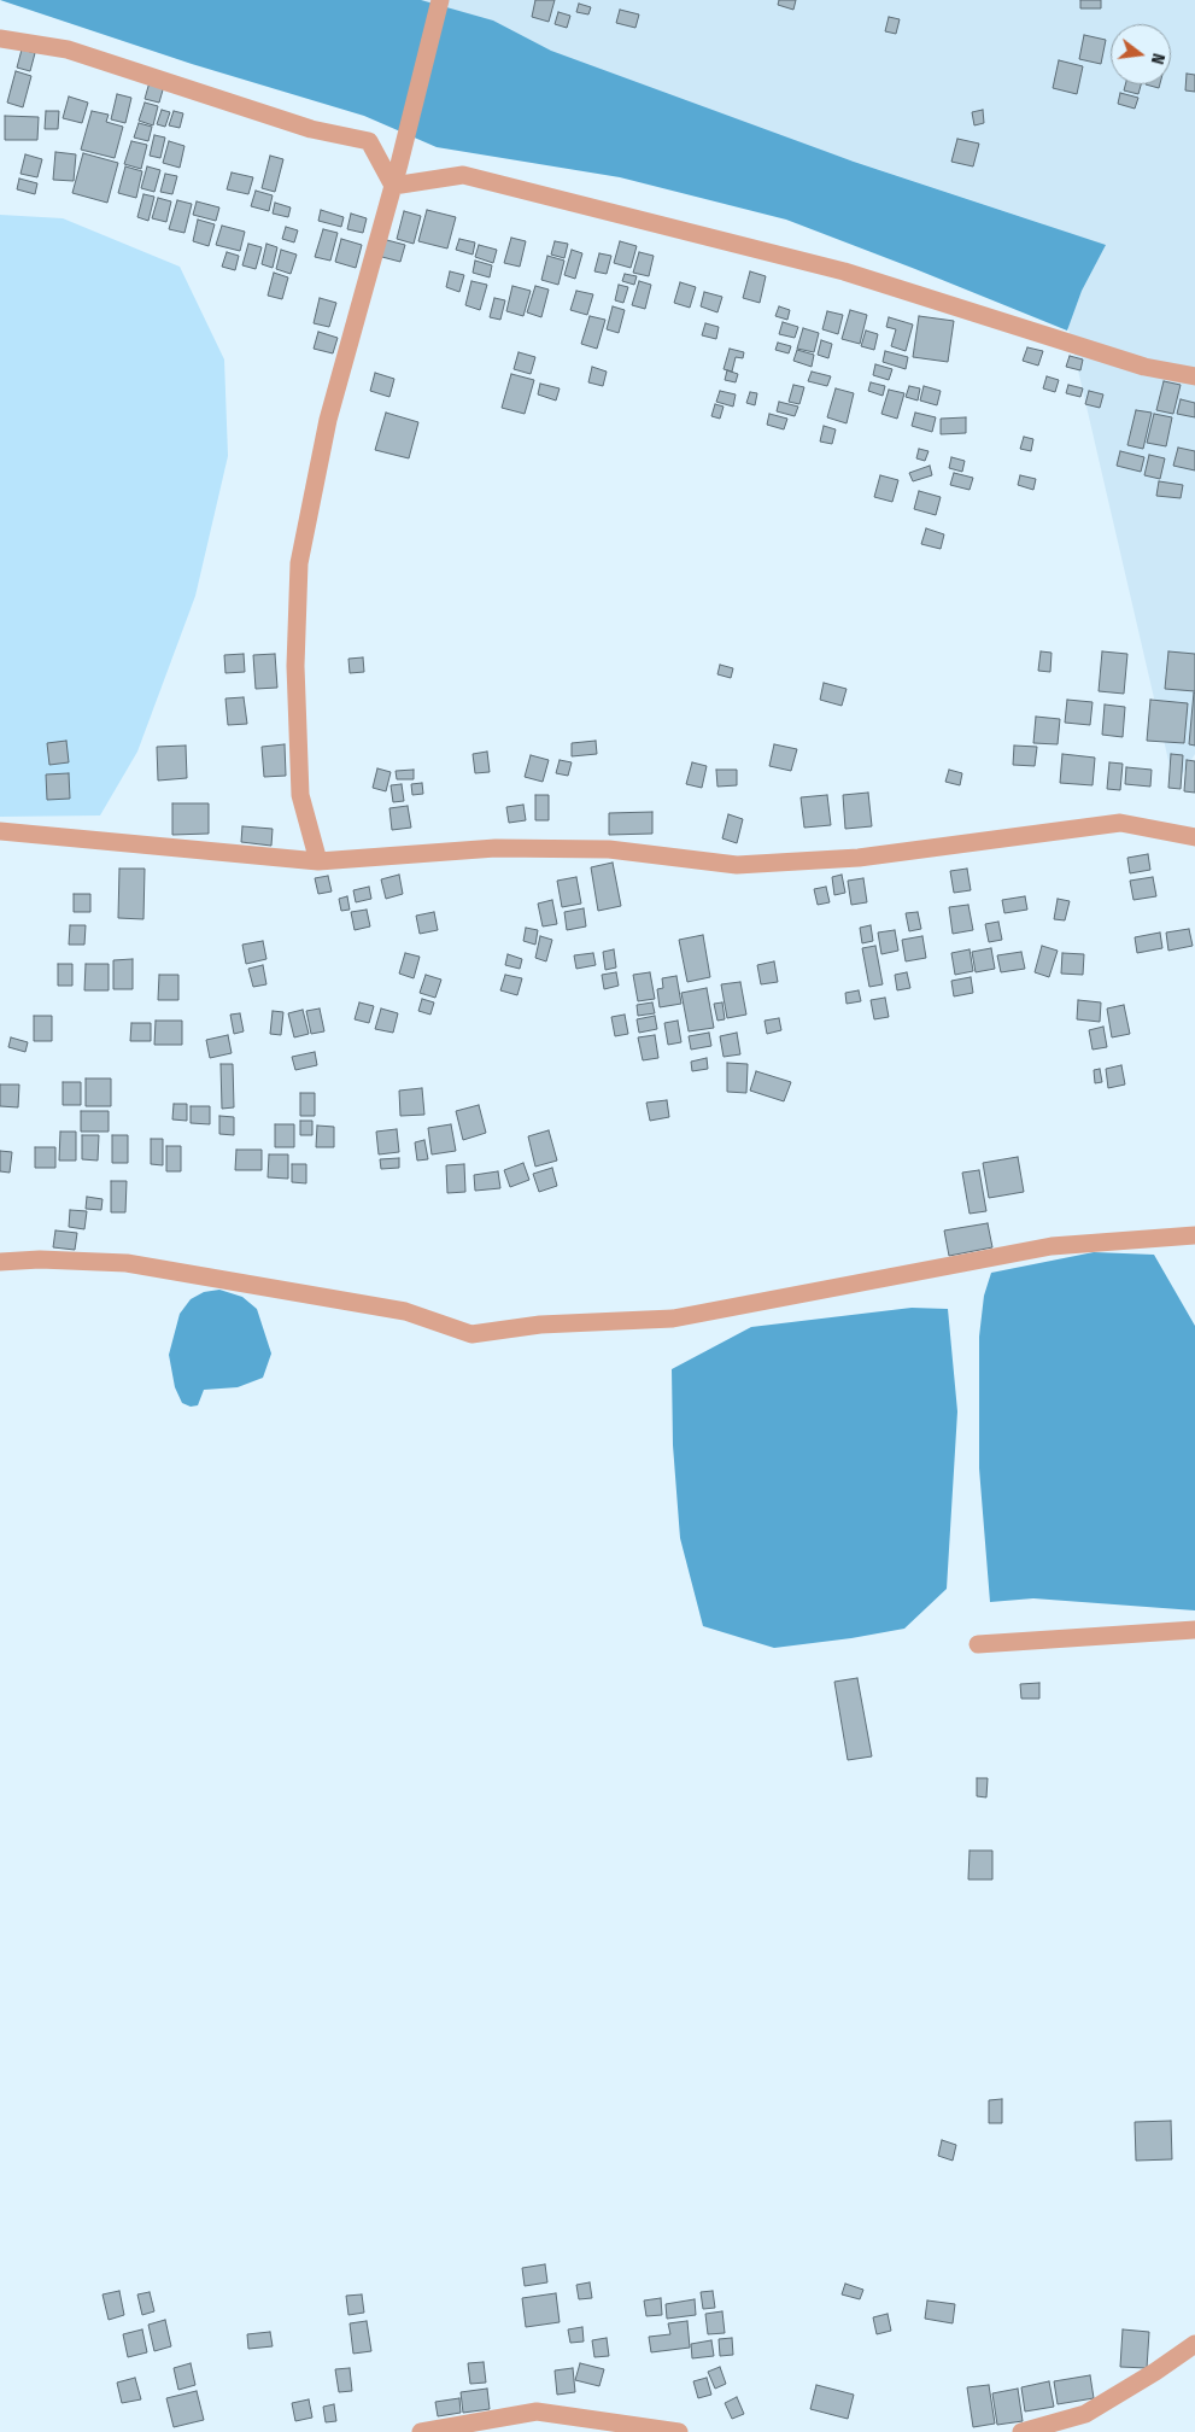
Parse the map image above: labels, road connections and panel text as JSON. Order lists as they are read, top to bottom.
{
  "north": "right"
}
